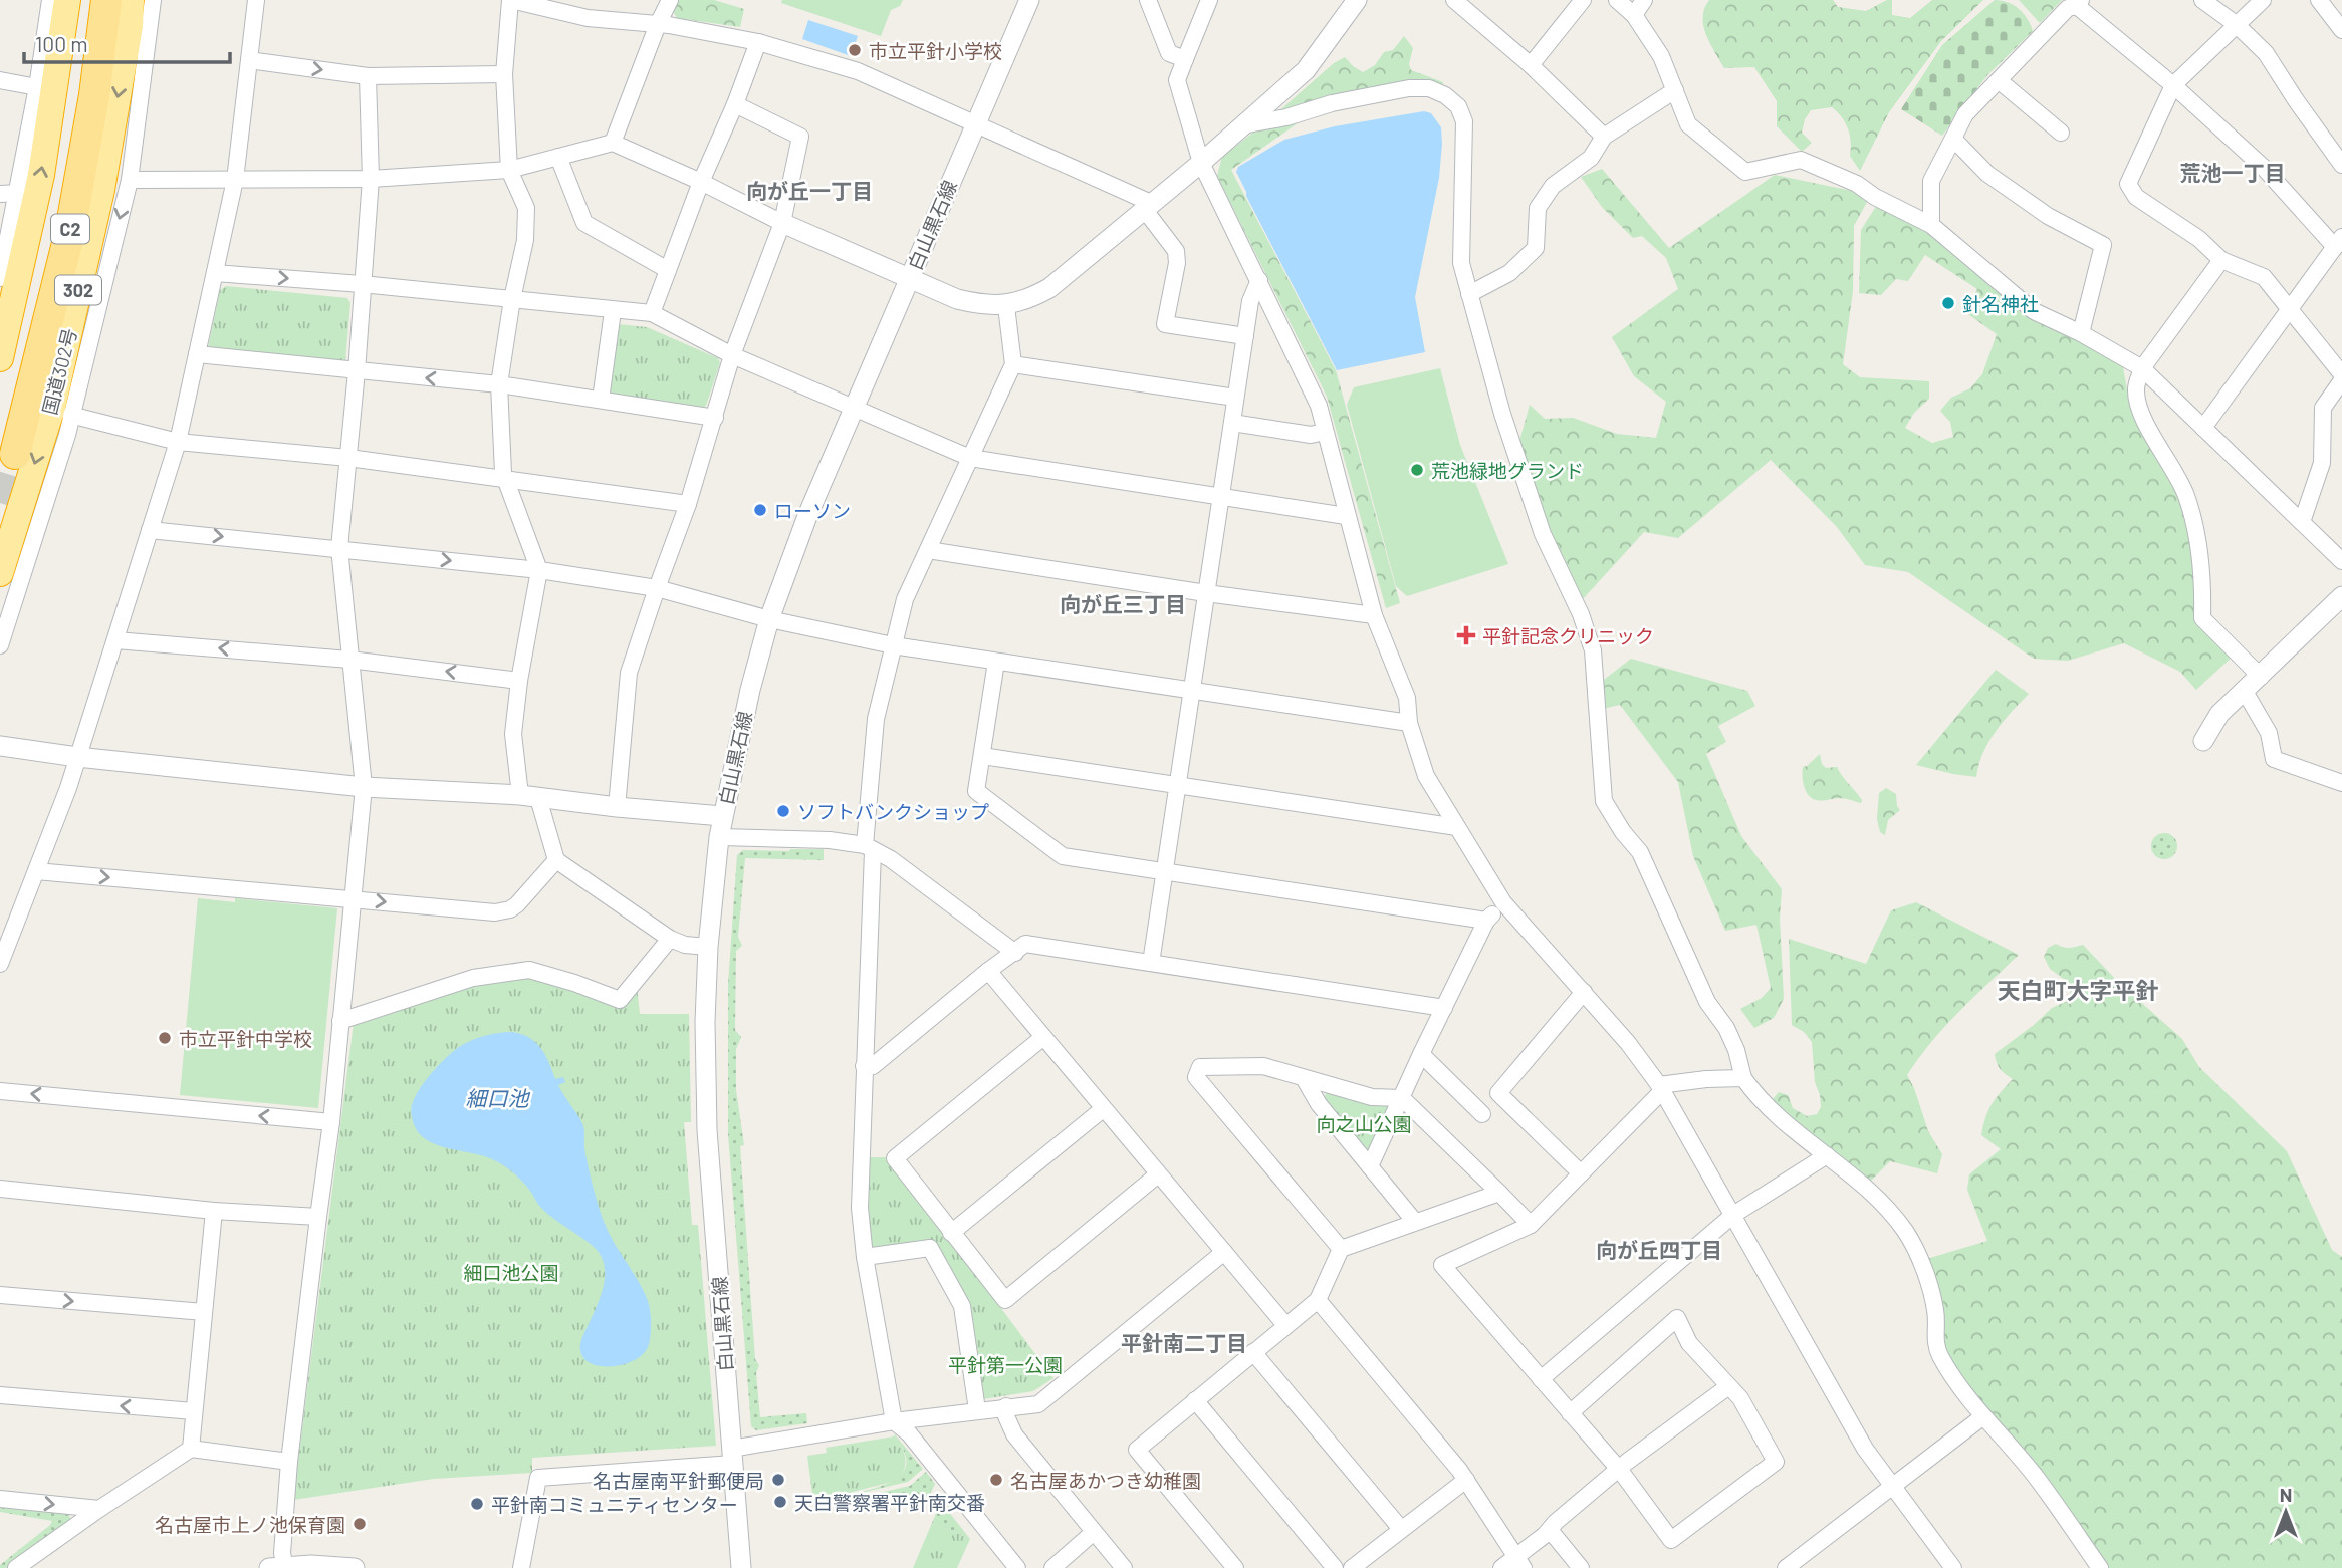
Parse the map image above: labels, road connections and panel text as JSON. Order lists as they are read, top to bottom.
{
  "streets": {
    "highway": ["C2", "302", "国道302号"],
    "street": ["白山黒石線"]
  },
  "districts": [
    "荒池一丁目",
    "向が丘一丁目",
    "向が丘三丁目",
    "天白町大字平針",
    "向が丘四丁目",
    "平針南二丁目"
  ],
  "water": ["細口池"],
  "parks": ["向之山公園", "細口池公園", "平針第一公園"],
  "places": {
    "other": [
      "市立平針小学校",
      "針名神社",
      "荒池緑地グランド",
      "ローソン",
      "ソフトバンクショップ",
      "市立平針中学校",
      "名古屋南平針郵便局",
      "名古屋あかつき幼稚園",
      "天白警察署平針南交番",
      "平針南コミュニティセンター",
      "名古屋市上ノ池保育園"
    ],
    "health": ["平針記念クリニック"]
  },
  "scale_bar": "100 m",
  "north": "top"
}
